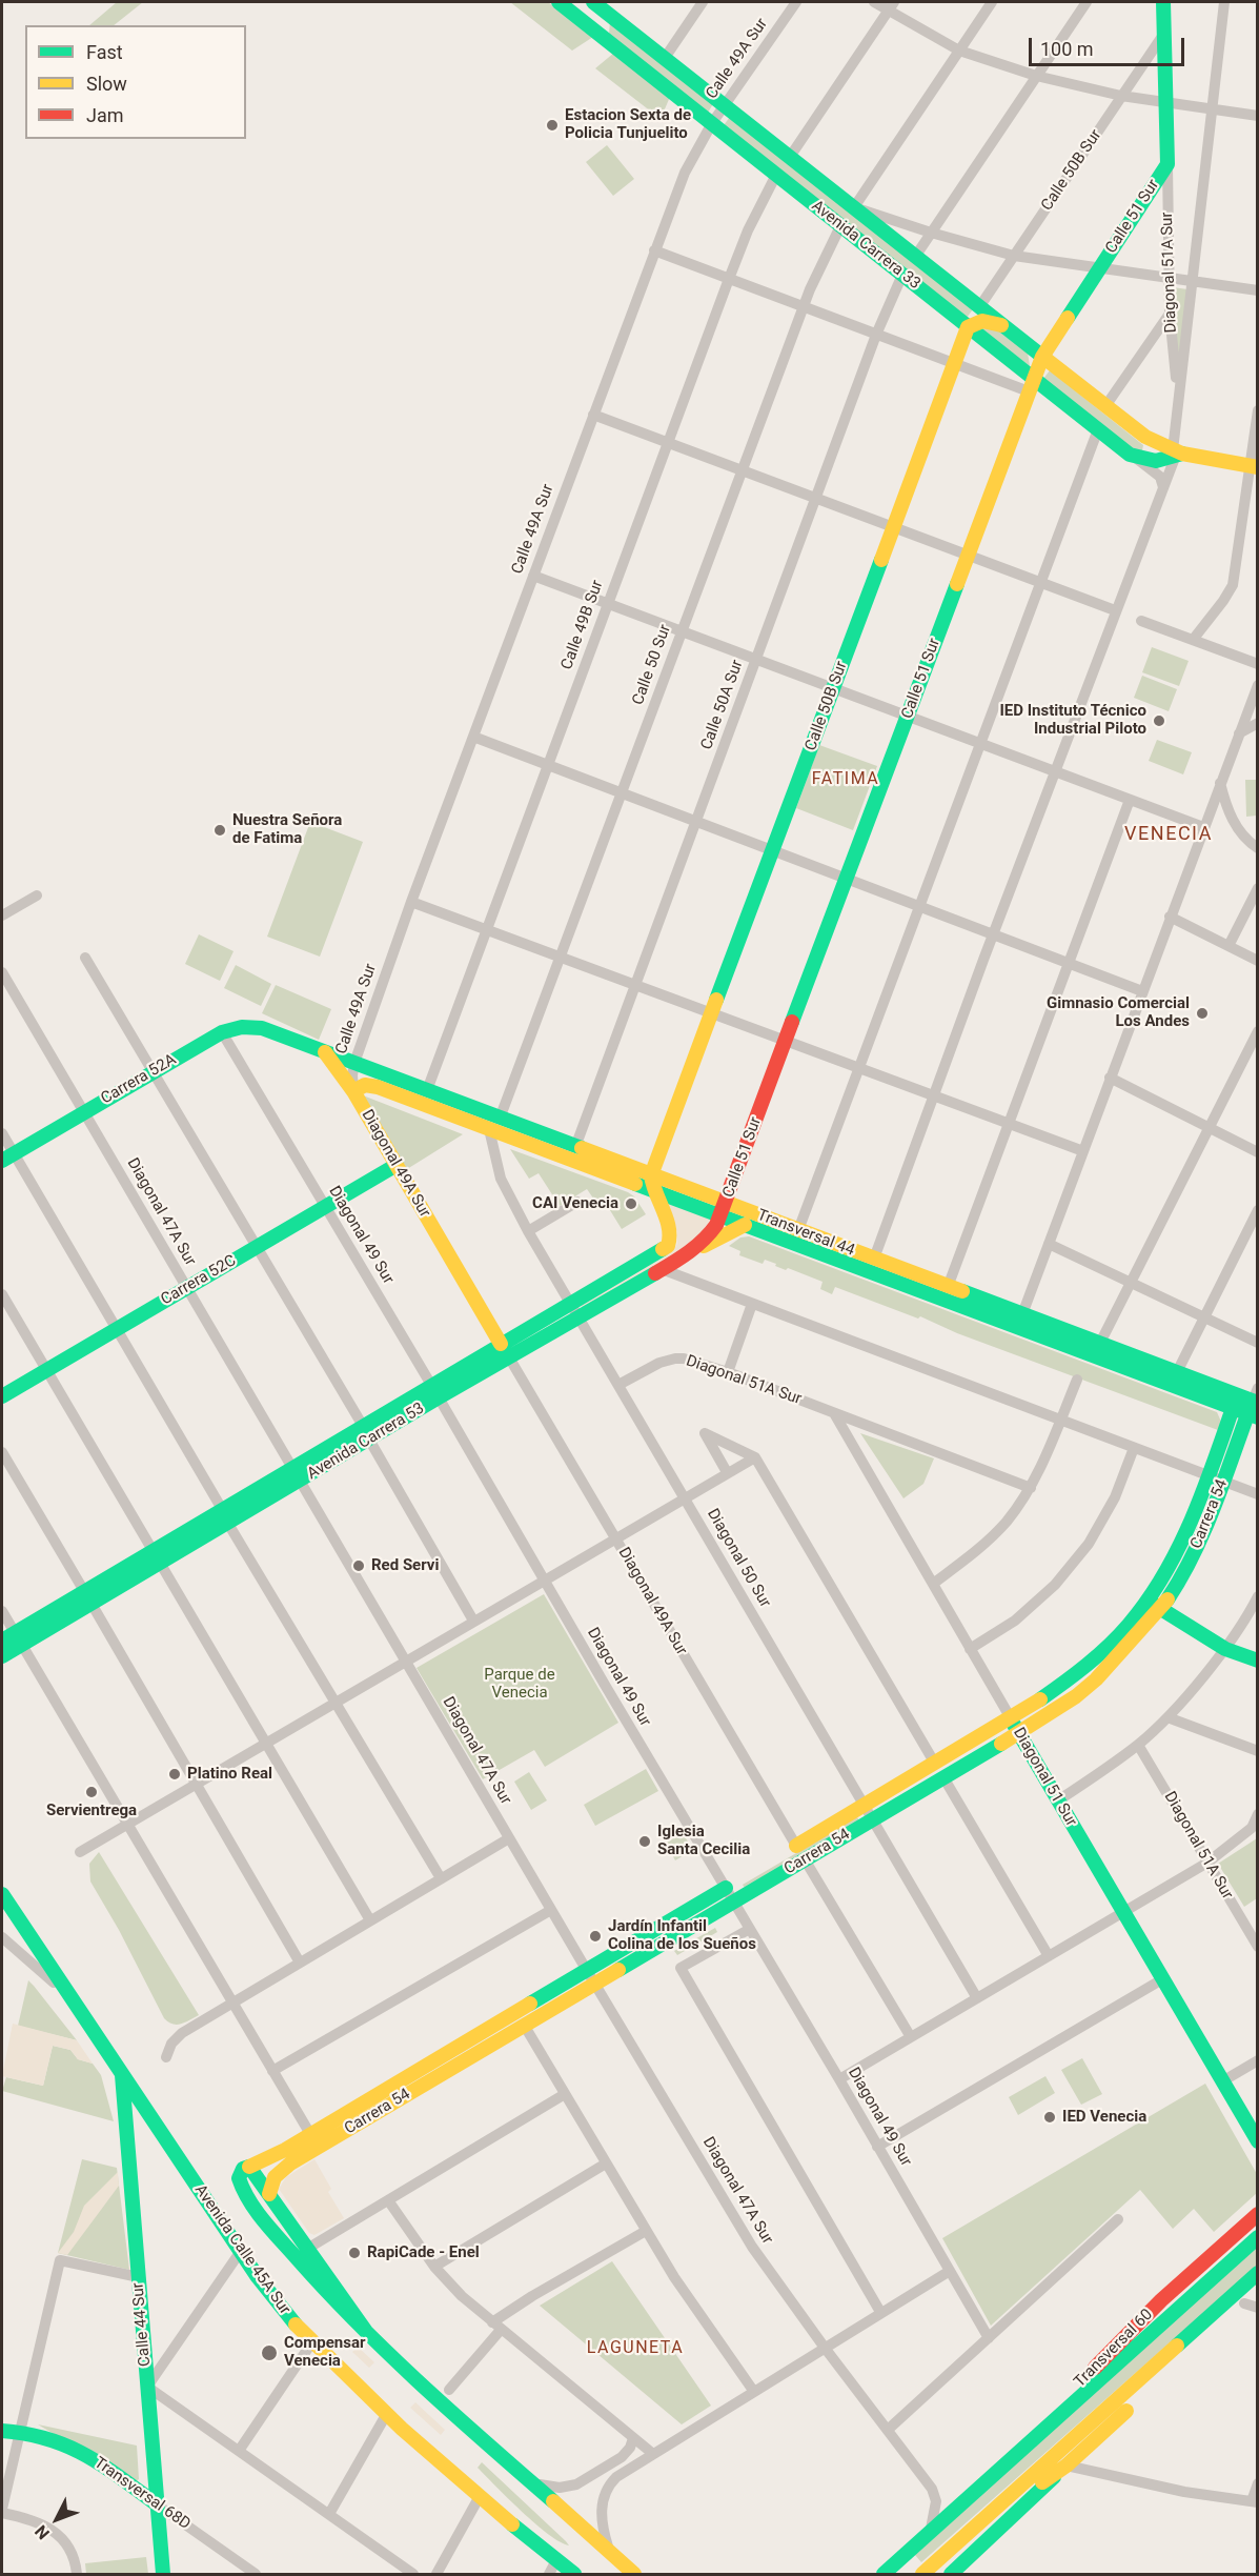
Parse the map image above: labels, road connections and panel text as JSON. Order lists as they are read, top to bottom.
{
  "streets": {
    "main road": [
      "Calle 50B Sur",
      "Calle 51 Sur",
      "Avenida Carrera 33",
      "Diagonal 51A Sur",
      "Carrera 52A",
      "Diagonal 49A Sur",
      "Transversal 44",
      "Carrera 52C",
      "Avenida Carrera 53",
      "Carrera 54",
      "Diagonal 51 Sur",
      "Avenida Calle 45A Sur",
      "Calle 44 Sur",
      "Transversal 60",
      "Transversal 68D"
    ],
    "street": [
      "Calle 49A Sur",
      "Calle 49B Sur",
      "Calle 50 Sur",
      "Calle 50A Sur",
      "Diagonal 47A Sur",
      "Diagonal 49 Sur",
      "Diagonal 50 Sur"
    ]
  },
  "crossings": [
    ["Calle 49A Sur", "Avenida Carrera 33"],
    ["Calle 49A Sur", "Diagonal 49A Sur"],
    ["Calle 49A Sur", "Transversal 44"],
    ["Calle 50B Sur", "Avenida Carrera 33"],
    ["Calle 50B Sur", "Diagonal 51A Sur"],
    ["Calle 50B Sur", "Transversal 44"],
    ["Calle 50B Sur", "Avenida Carrera 53"],
    ["Calle 51 Sur", "Avenida Carrera 33"],
    ["Calle 51 Sur", "Diagonal 51A Sur"],
    ["Calle 51 Sur", "Transversal 44"],
    ["Calle 51 Sur", "Avenida Carrera 53"],
    ["Avenida Carrera 33", "Calle 49B Sur"],
    ["Avenida Carrera 33", "Calle 50 Sur"],
    ["Avenida Carrera 33", "Calle 50A Sur"],
    ["Diagonal 51A Sur", "Diagonal 50 Sur"],
    ["Diagonal 51A Sur", "Diagonal 51 Sur"],
    ["Calle 49B Sur", "Transversal 44"],
    ["Calle 50 Sur", "Transversal 44"],
    ["Calle 50 Sur", "Diagonal 50 Sur"],
    ["Calle 50A Sur", "Transversal 44"],
    ["Carrera 52A", "Diagonal 47A Sur"],
    ["Carrera 52A", "Transversal 44"],
    ["Carrera 52A", "Diagonal 49 Sur"],
    ["Diagonal 49A Sur", "Transversal 44"],
    ["Diagonal 49A Sur", "Carrera 52C"],
    ["Diagonal 49A Sur", "Avenida Carrera 53"],
    ["Diagonal 49A Sur", "Carrera 54"],
    ["Diagonal 47A Sur", "Carrera 52C"],
    ["Diagonal 47A Sur", "Avenida Carrera 53"],
    ["Diagonal 47A Sur", "Carrera 54"],
    ["Diagonal 47A Sur", "Transversal 60"],
    ["Transversal 44", "Avenida Carrera 53"],
    ["Transversal 44", "Carrera 54"],
    ["Transversal 44", "Diagonal 50 Sur"],
    ["Diagonal 49 Sur", "Carrera 52C"],
    ["Diagonal 49 Sur", "Avenida Carrera 53"],
    ["Diagonal 49 Sur", "Carrera 54"],
    ["Avenida Carrera 53", "Diagonal 50 Sur"],
    ["Carrera 54", "Diagonal 50 Sur"],
    ["Carrera 54", "Diagonal 51 Sur"],
    ["Avenida Calle 45A Sur", "Calle 44 Sur"],
    ["Calle 44 Sur", "Transversal 68D"]
  ],
  "districts": ["FATIMA", "VENECIA", "LAGUNETA"],
  "parks": ["Parque de Venecia"],
  "places": [
    "Estacion Sexta de Policia Tunjuelito",
    "IED Instituto Técnico Industrial Piloto",
    "Nuestra Señora de Fatima",
    "Gimnasio Comercial Los Andes",
    "CAI Venecia",
    "Red Servi",
    "Platino Real",
    "Servientrega",
    "Iglesia Santa Cecilia",
    "Jardín Infantil Colina de los Sueños",
    "IED Venecia",
    "RapiCade - Enel",
    "Compensar Venecia"
  ],
  "legend": ["Fast", "Slow", "Jam"],
  "scale_bar": "100 m",
  "north": "bottom left"
}
